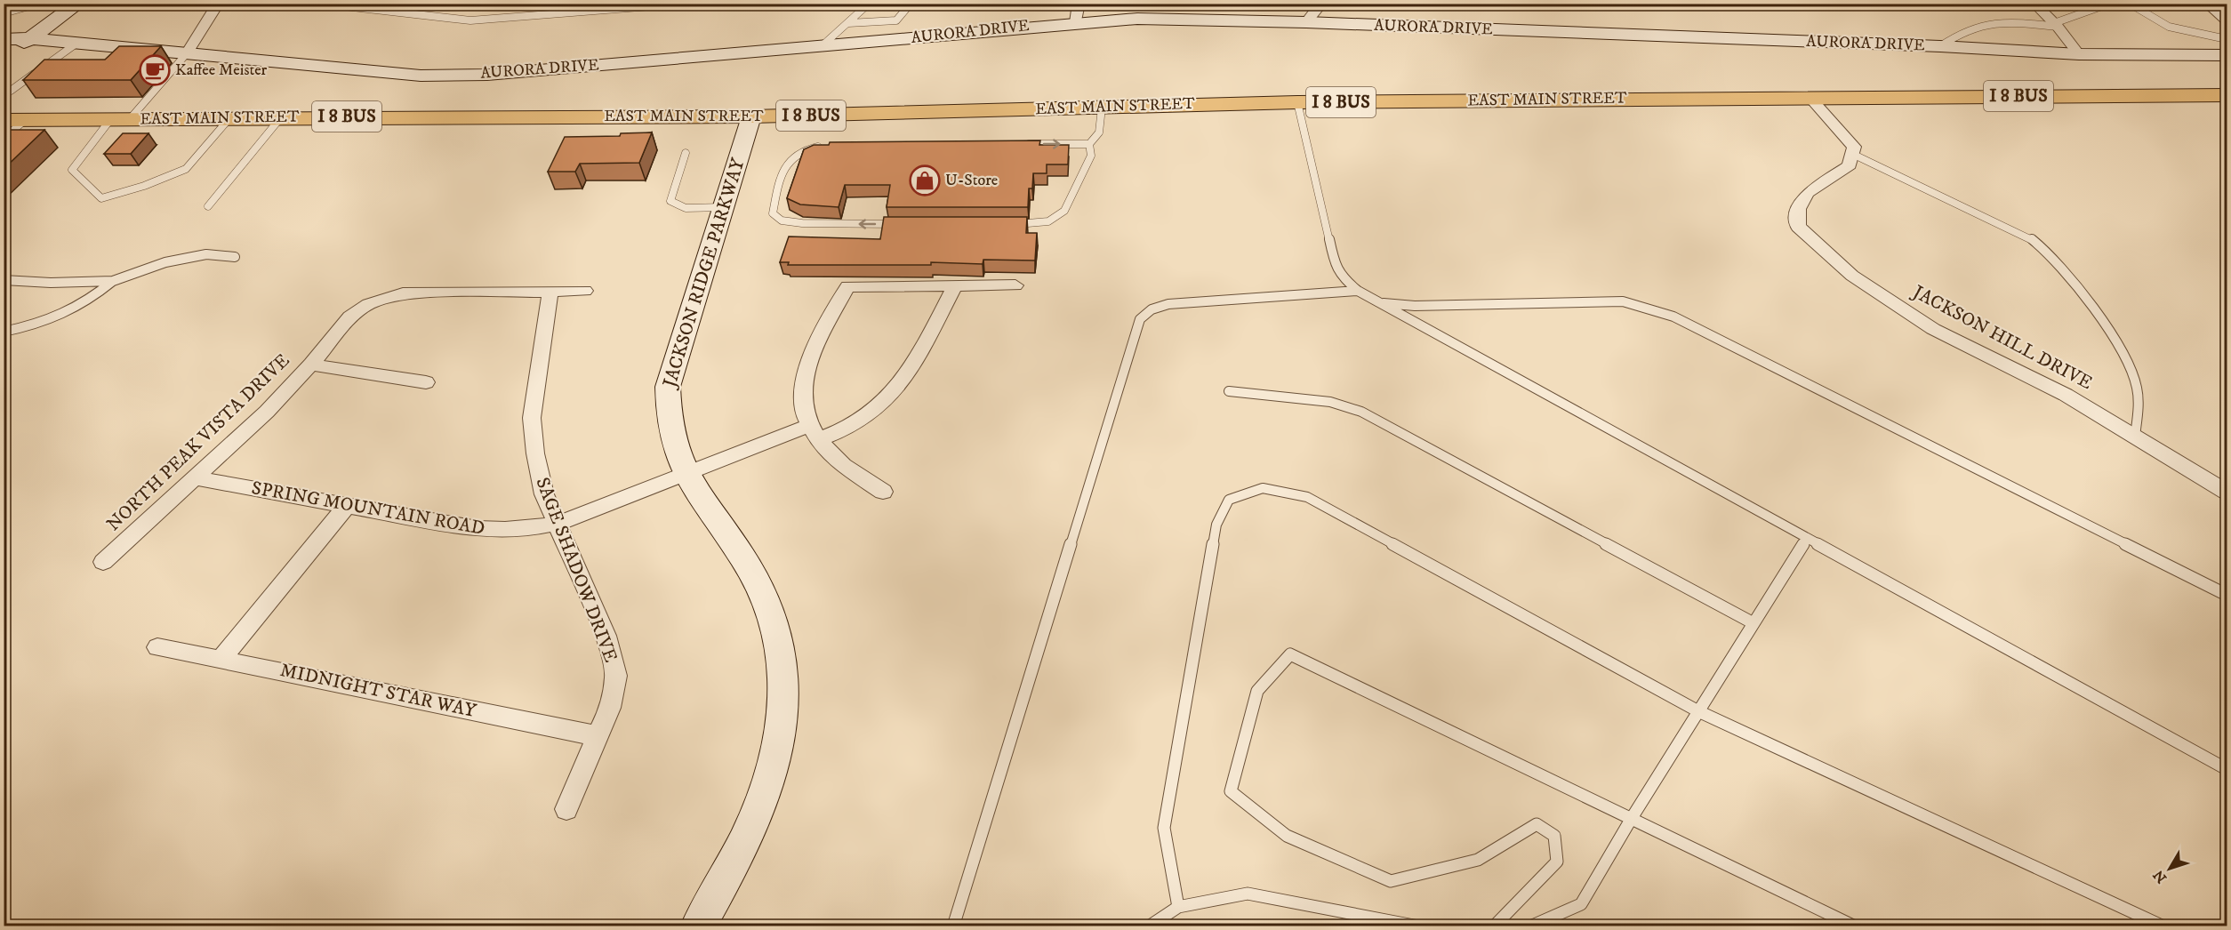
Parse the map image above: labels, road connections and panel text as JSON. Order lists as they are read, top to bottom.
{
  "streets": {
    "main road": ["I 8 BUS", "EAST MAIN STREET"],
    "street": [
      "AURORA DRIVE",
      "JACKSON RIDGE PARKWAY",
      "JACKSON HILL DRIVE",
      "NORTH PEAK VISTA DRIVE",
      "SPRING MOUNTAIN ROAD",
      "SAGE SHADOW DRIVE",
      "MIDNIGHT STAR WAY"
    ]
  },
  "crossings": [
    ["EAST MAIN STREET", "JACKSON RIDGE PARKWAY"],
    ["JACKSON RIDGE PARKWAY", "SPRING MOUNTAIN ROAD"],
    ["NORTH PEAK VISTA DRIVE", "SPRING MOUNTAIN ROAD"],
    ["NORTH PEAK VISTA DRIVE", "SAGE SHADOW DRIVE"],
    ["SPRING MOUNTAIN ROAD", "SAGE SHADOW DRIVE"],
    ["SAGE SHADOW DRIVE", "MIDNIGHT STAR WAY"]
  ],
  "places": {
    "cafe": ["Kaffee Meister"],
    "shop": ["U-Store"]
  },
  "north": "bottom left"
}
